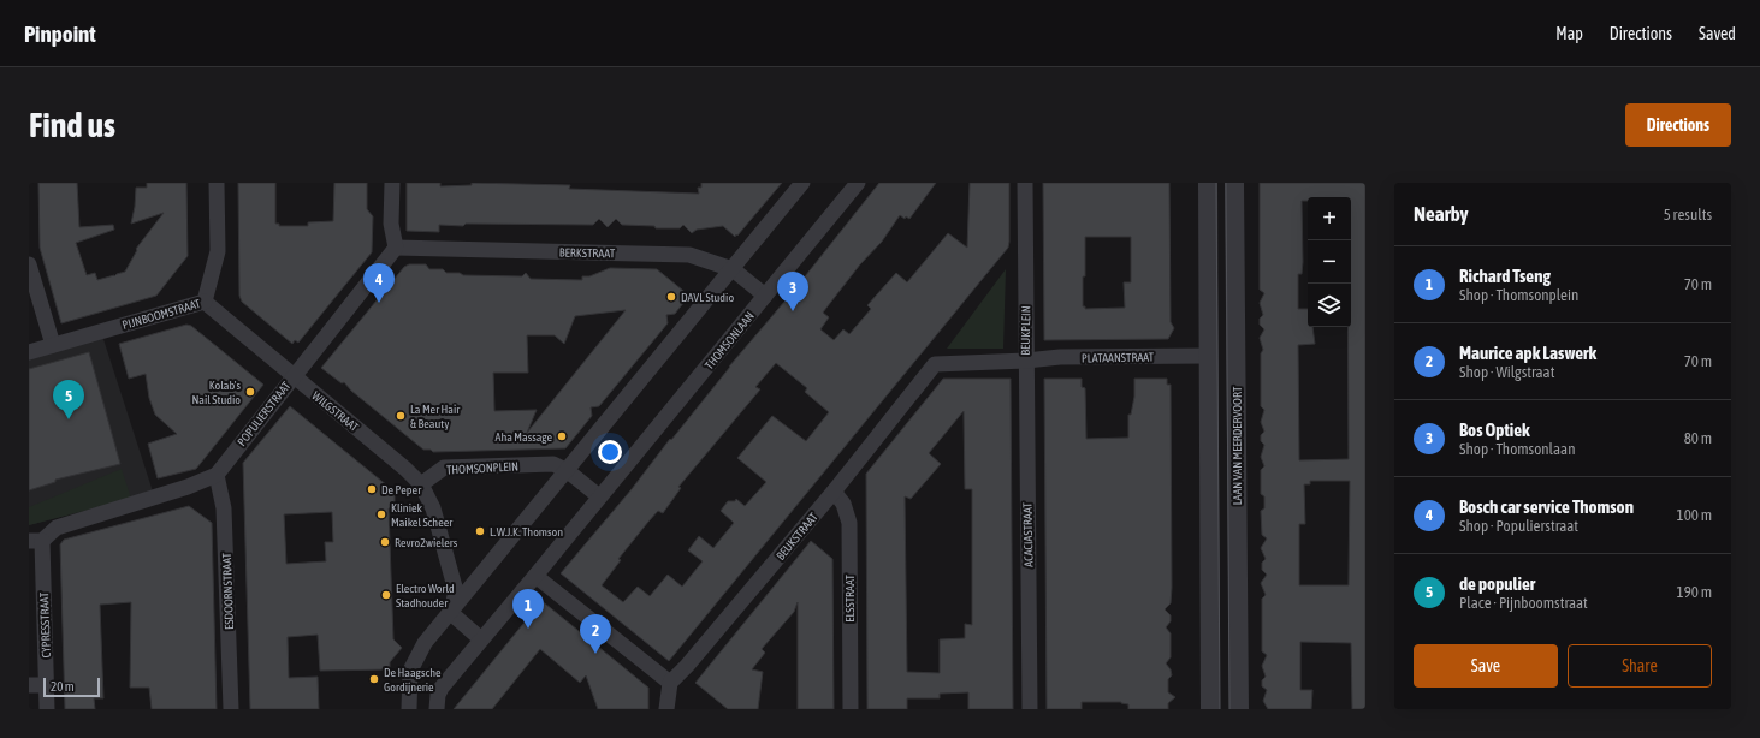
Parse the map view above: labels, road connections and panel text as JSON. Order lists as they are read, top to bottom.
{
  "streets": {
    "street": [
      "BERKSTRAAT",
      "PIJNBOOMSTRAAT",
      "BEUKPLEIN",
      "THOMSONLAAN",
      "PLATAANSTRAAT",
      "WILGSTRAAT",
      "POPULIERSTRAAT",
      "LAAN VAN MEERDERVOORT",
      "THOMSONPLEIN",
      "ACACIASTRAAT",
      "BEUKSTRAAT",
      "ESDOORNSTRAAT",
      "ELSSTRAAT",
      "CYPRESSTRAAT"
    ]
  },
  "crossings": [
    ["BERKSTRAAT", "THOMSONLAAN"],
    ["BERKSTRAAT", "POPULIERSTRAAT"],
    ["PIJNBOOMSTRAAT", "WILGSTRAAT"],
    ["BEUKPLEIN", "PLATAANSTRAAT"],
    ["BEUKPLEIN", "ACACIASTRAAT"],
    ["BEUKPLEIN", "BEUKSTRAAT"],
    ["THOMSONLAAN", "THOMSONPLEIN"],
    ["PLATAANSTRAAT", "ACACIASTRAAT"],
    ["WILGSTRAAT", "POPULIERSTRAAT"],
    ["WILGSTRAAT", "THOMSONPLEIN"],
    ["POPULIERSTRAAT", "ESDOORNSTRAAT"],
    ["POPULIERSTRAAT", "CYPRESSTRAAT"],
    ["BEUKSTRAAT", "ELSSTRAAT"]
  ],
  "places": [
    "DAVL Studio",
    "Kolab's Nail Studio",
    "La Mer Hair & Beauty",
    "Aha Massage",
    "De Peper",
    "Kliniek Maikel Scheer",
    "L.W.J.K. Thomson",
    "Revro2wielers",
    "Electro World Stadhouder",
    "De Haagsche Gordijnerie"
  ],
  "scale_bar": "20 m",
  "page": {
    "header": "Pinpoint",
    "nav": ["Map", "Directions", "Saved"],
    "buttons": [
      "Directions",
      ["Save", "Share"]
    ],
    "title": "Find us",
    "heading": ["Nearby", "5 results"],
    "map_buttons": ["+", "−"],
    "list": [
      {
        "mark": "1",
        "name": "Richard Tseng",
        "note": "Shop · Thomsonplein",
        "value": "70 m"
      },
      {
        "mark": "2",
        "name": "Maurice apk Laswerk",
        "note": "Shop · Wilgstraat",
        "value": "70 m"
      },
      {
        "mark": "3",
        "name": "Bos Optiek",
        "note": "Shop · Thomsonlaan",
        "value": "80 m"
      },
      {
        "mark": "4",
        "name": "Bosch car service Thomson",
        "note": "Shop · Populierstraat",
        "value": "100 m"
      },
      {
        "mark": "5",
        "name": "de populier",
        "note": "Place · Pijnboomstraat",
        "value": "190 m"
      }
    ],
    "pins": [
      "4",
      "3",
      "5",
      "1",
      "2"
    ],
    "scale": "20 m"
  }
}
